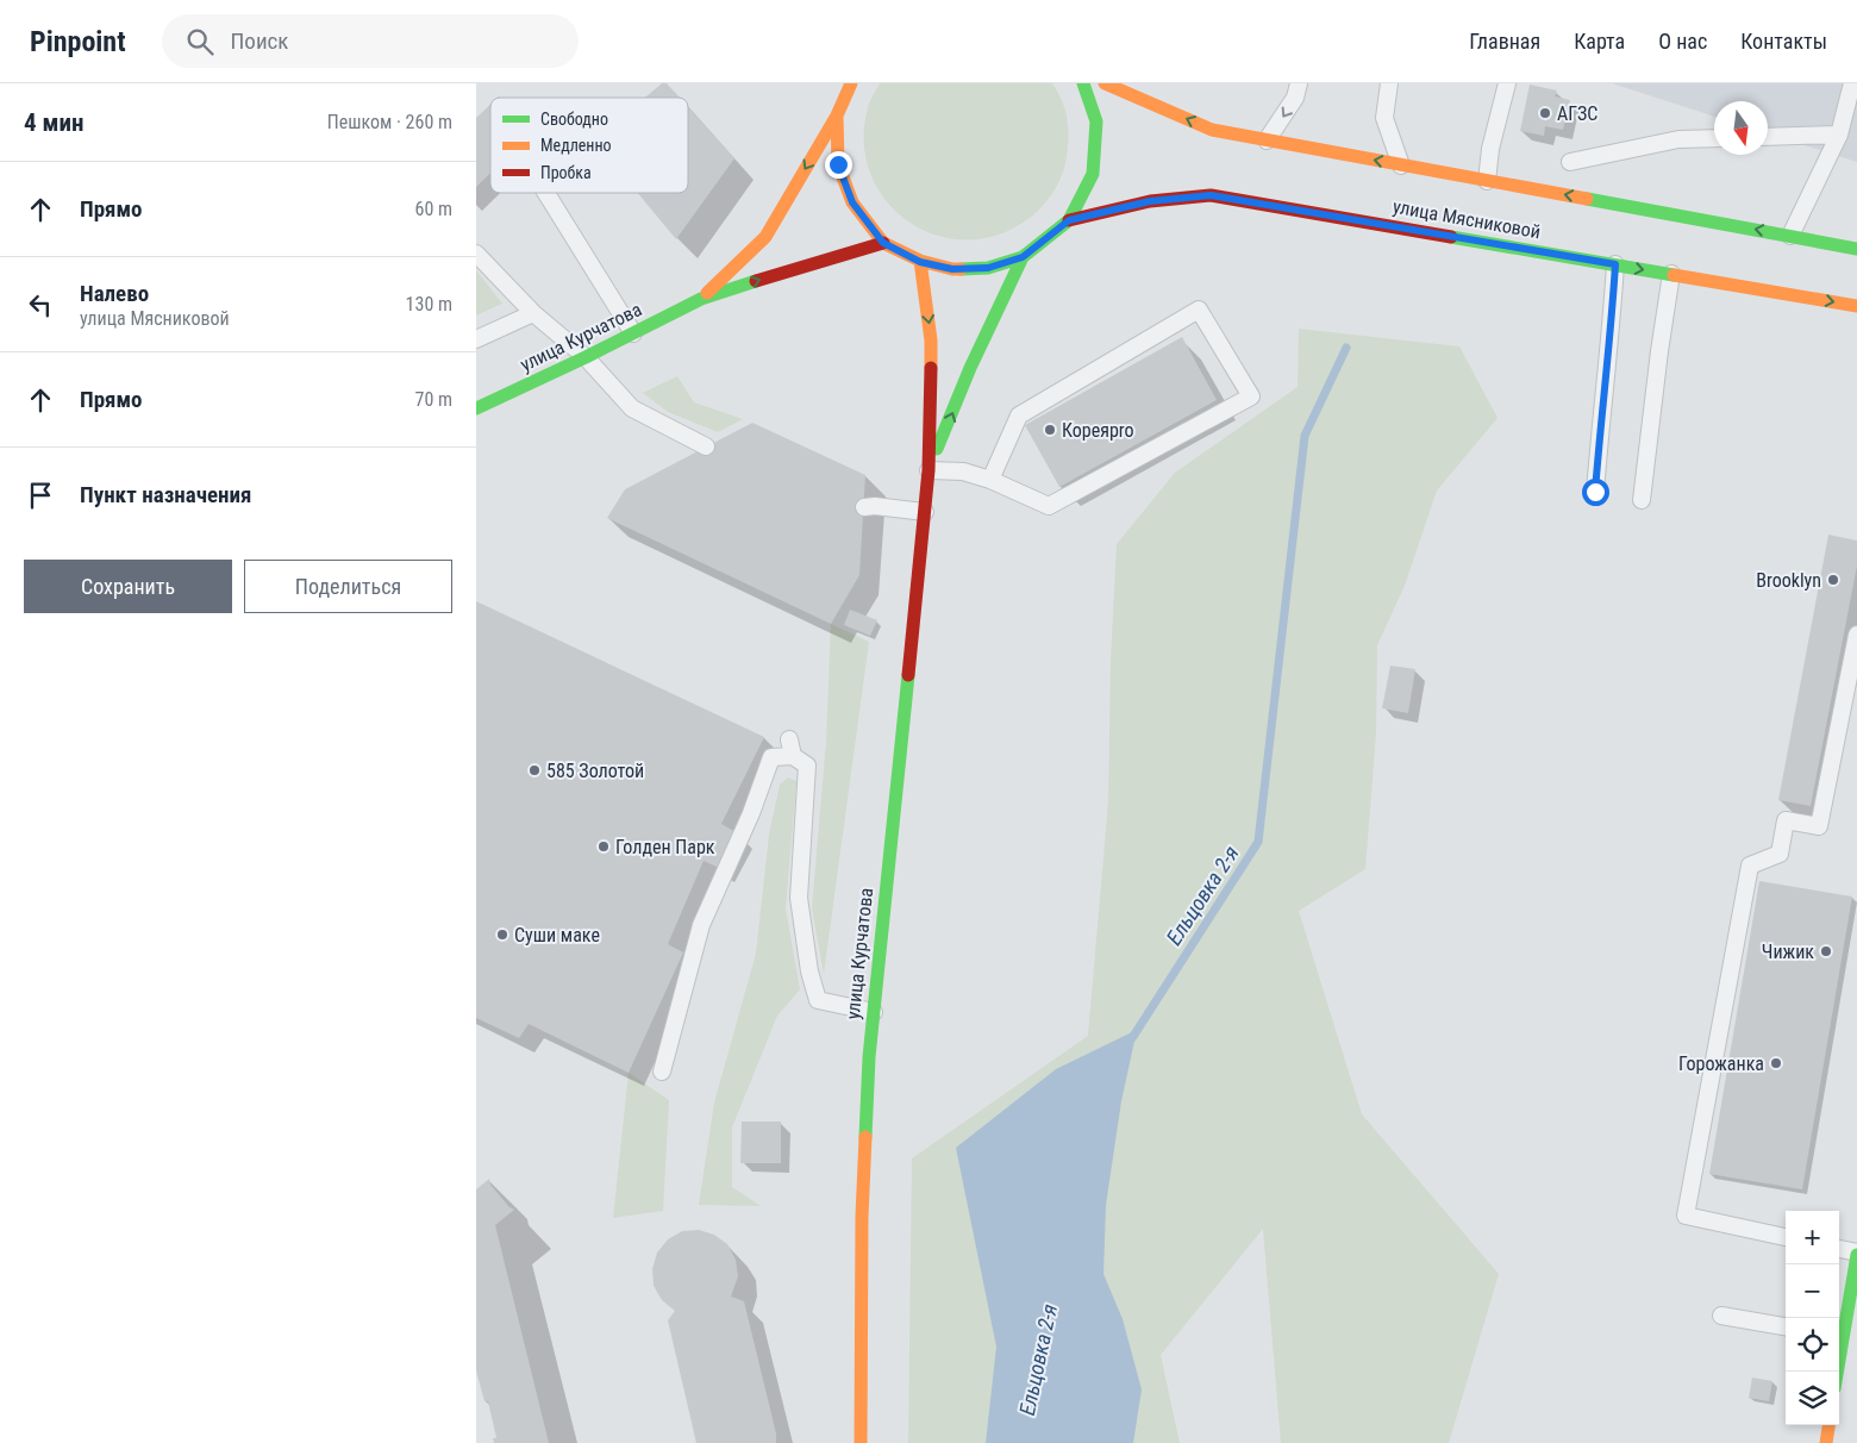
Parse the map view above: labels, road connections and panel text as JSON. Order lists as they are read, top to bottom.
{
  "streets": {
    "main road": ["улица Мясниковой", "улица Курчатова"]
  },
  "water": ["Ельцовка 2-я"],
  "places": [
    "АГЗС",
    "Кореяpro",
    "Brooklyn",
    "585 Золотой",
    "Голден Парк",
    "Суши маке",
    "Чижик",
    "Горожанка"
  ],
  "legend": ["Свободно", "Медленно", "Пробка"],
  "north": "bottom",
  "page": {
    "header": "Pinpoint",
    "search": "Поиск",
    "nav": [
      "Главная",
      "Карта",
      "О нас",
      "Контакты"
    ],
    "heading": ["4 мин", "Пешком · 260 m"],
    "list": [
      ["Прямо", "60 m"],
      ["Налево", "улица Мясниковой", "130 m"],
      ["Прямо", "70 m"],
      "Пункт назначения"
    ],
    "buttons": ["Сохранить", "Поделиться"],
    "map_buttons": ["+", "−"]
  }
}
